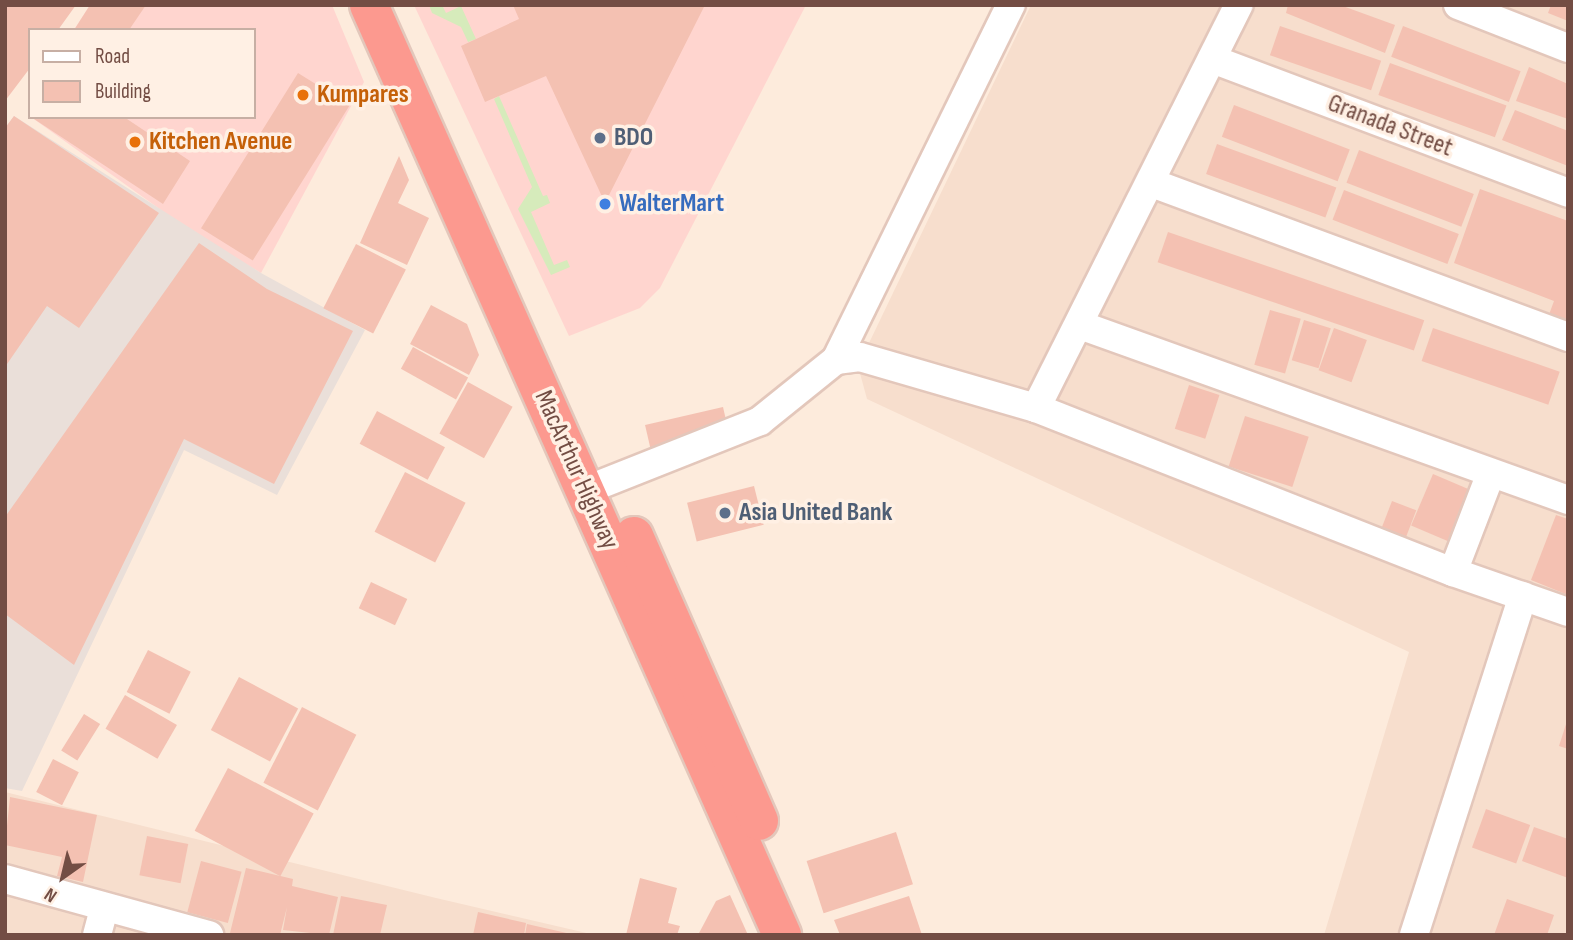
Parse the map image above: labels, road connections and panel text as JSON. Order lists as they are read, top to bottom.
{
  "streets": {
    "highway": ["MacArthur Highway"],
    "street": ["Granada Street"]
  },
  "places": [
    "Kumpares",
    "BDO",
    "Kitchen Avenue",
    "WalterMart",
    "Asia United Bank"
  ],
  "legend": ["Road", "Building"],
  "north": "bottom left"
}
